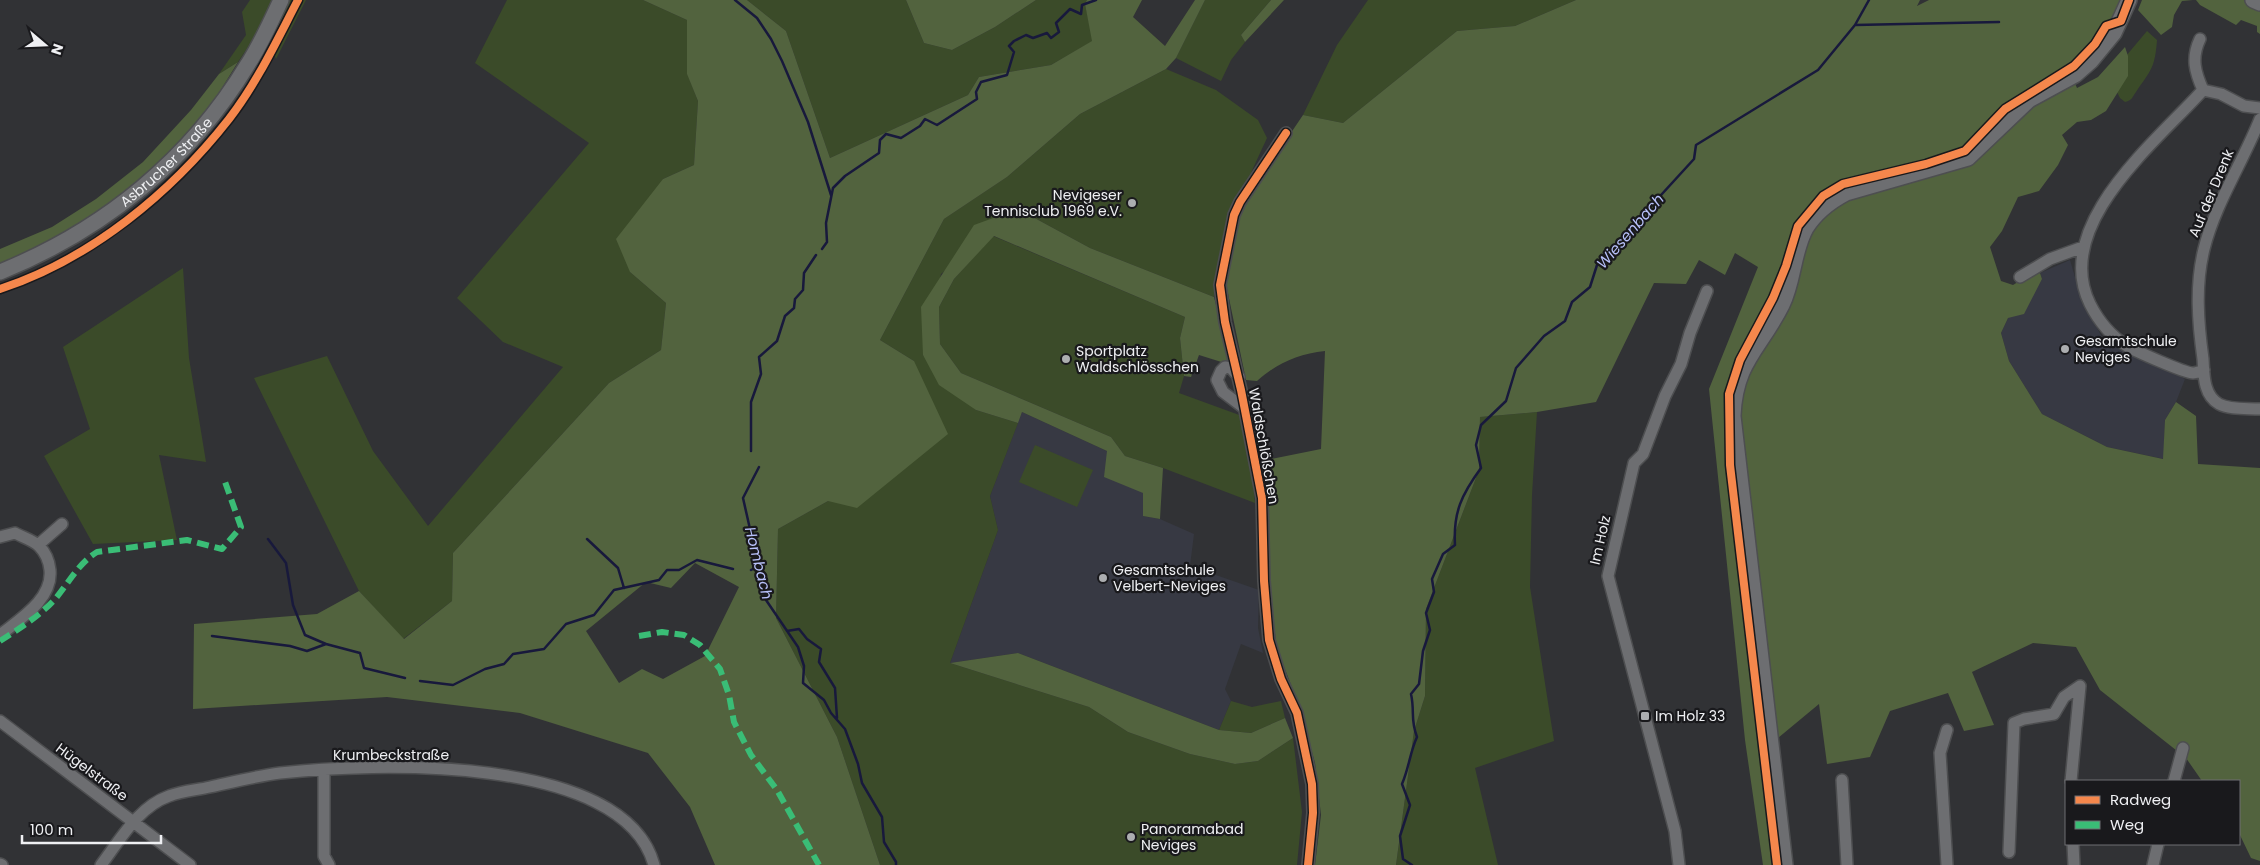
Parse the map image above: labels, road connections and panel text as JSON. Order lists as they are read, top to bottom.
{
  "streets": {
    "main road": ["Asbrucher Straße"],
    "street": [
      "Auf der Drenk",
      "Waldschlößchen",
      "Im Holz",
      "Krumbeckstraße",
      "Hügelstraße"
    ]
  },
  "crossings": [
    ["Krumbeckstraße", "Hügelstraße"]
  ],
  "water": ["Wiesenbach", "Hombach"],
  "places": {
    "other": [
      "Nevigeser Tennisclub 1969 e.V.",
      "Gesamtschule Neviges",
      "Sportplatz Waldschlösschen",
      "Gesamtschule Velbert-Neviges",
      "Panoramabad Neviges"
    ],
    "transit": ["Im Holz 33"]
  },
  "legend": ["Radweg", "Weg"],
  "scale_bar": "100 m",
  "north": "right"
}
